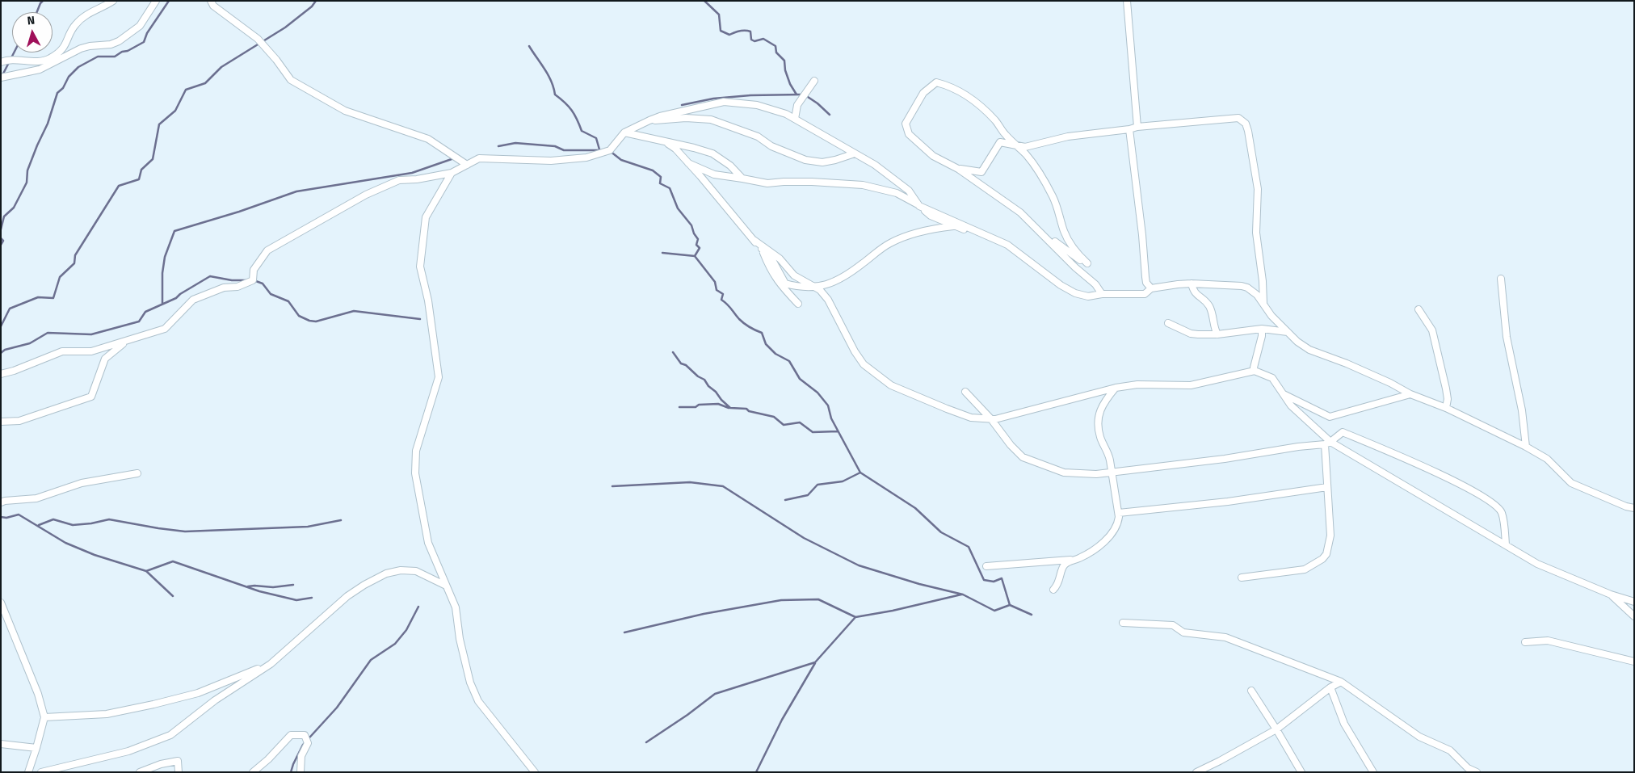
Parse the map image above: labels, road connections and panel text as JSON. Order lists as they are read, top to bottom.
{
  "north": "top"
}
